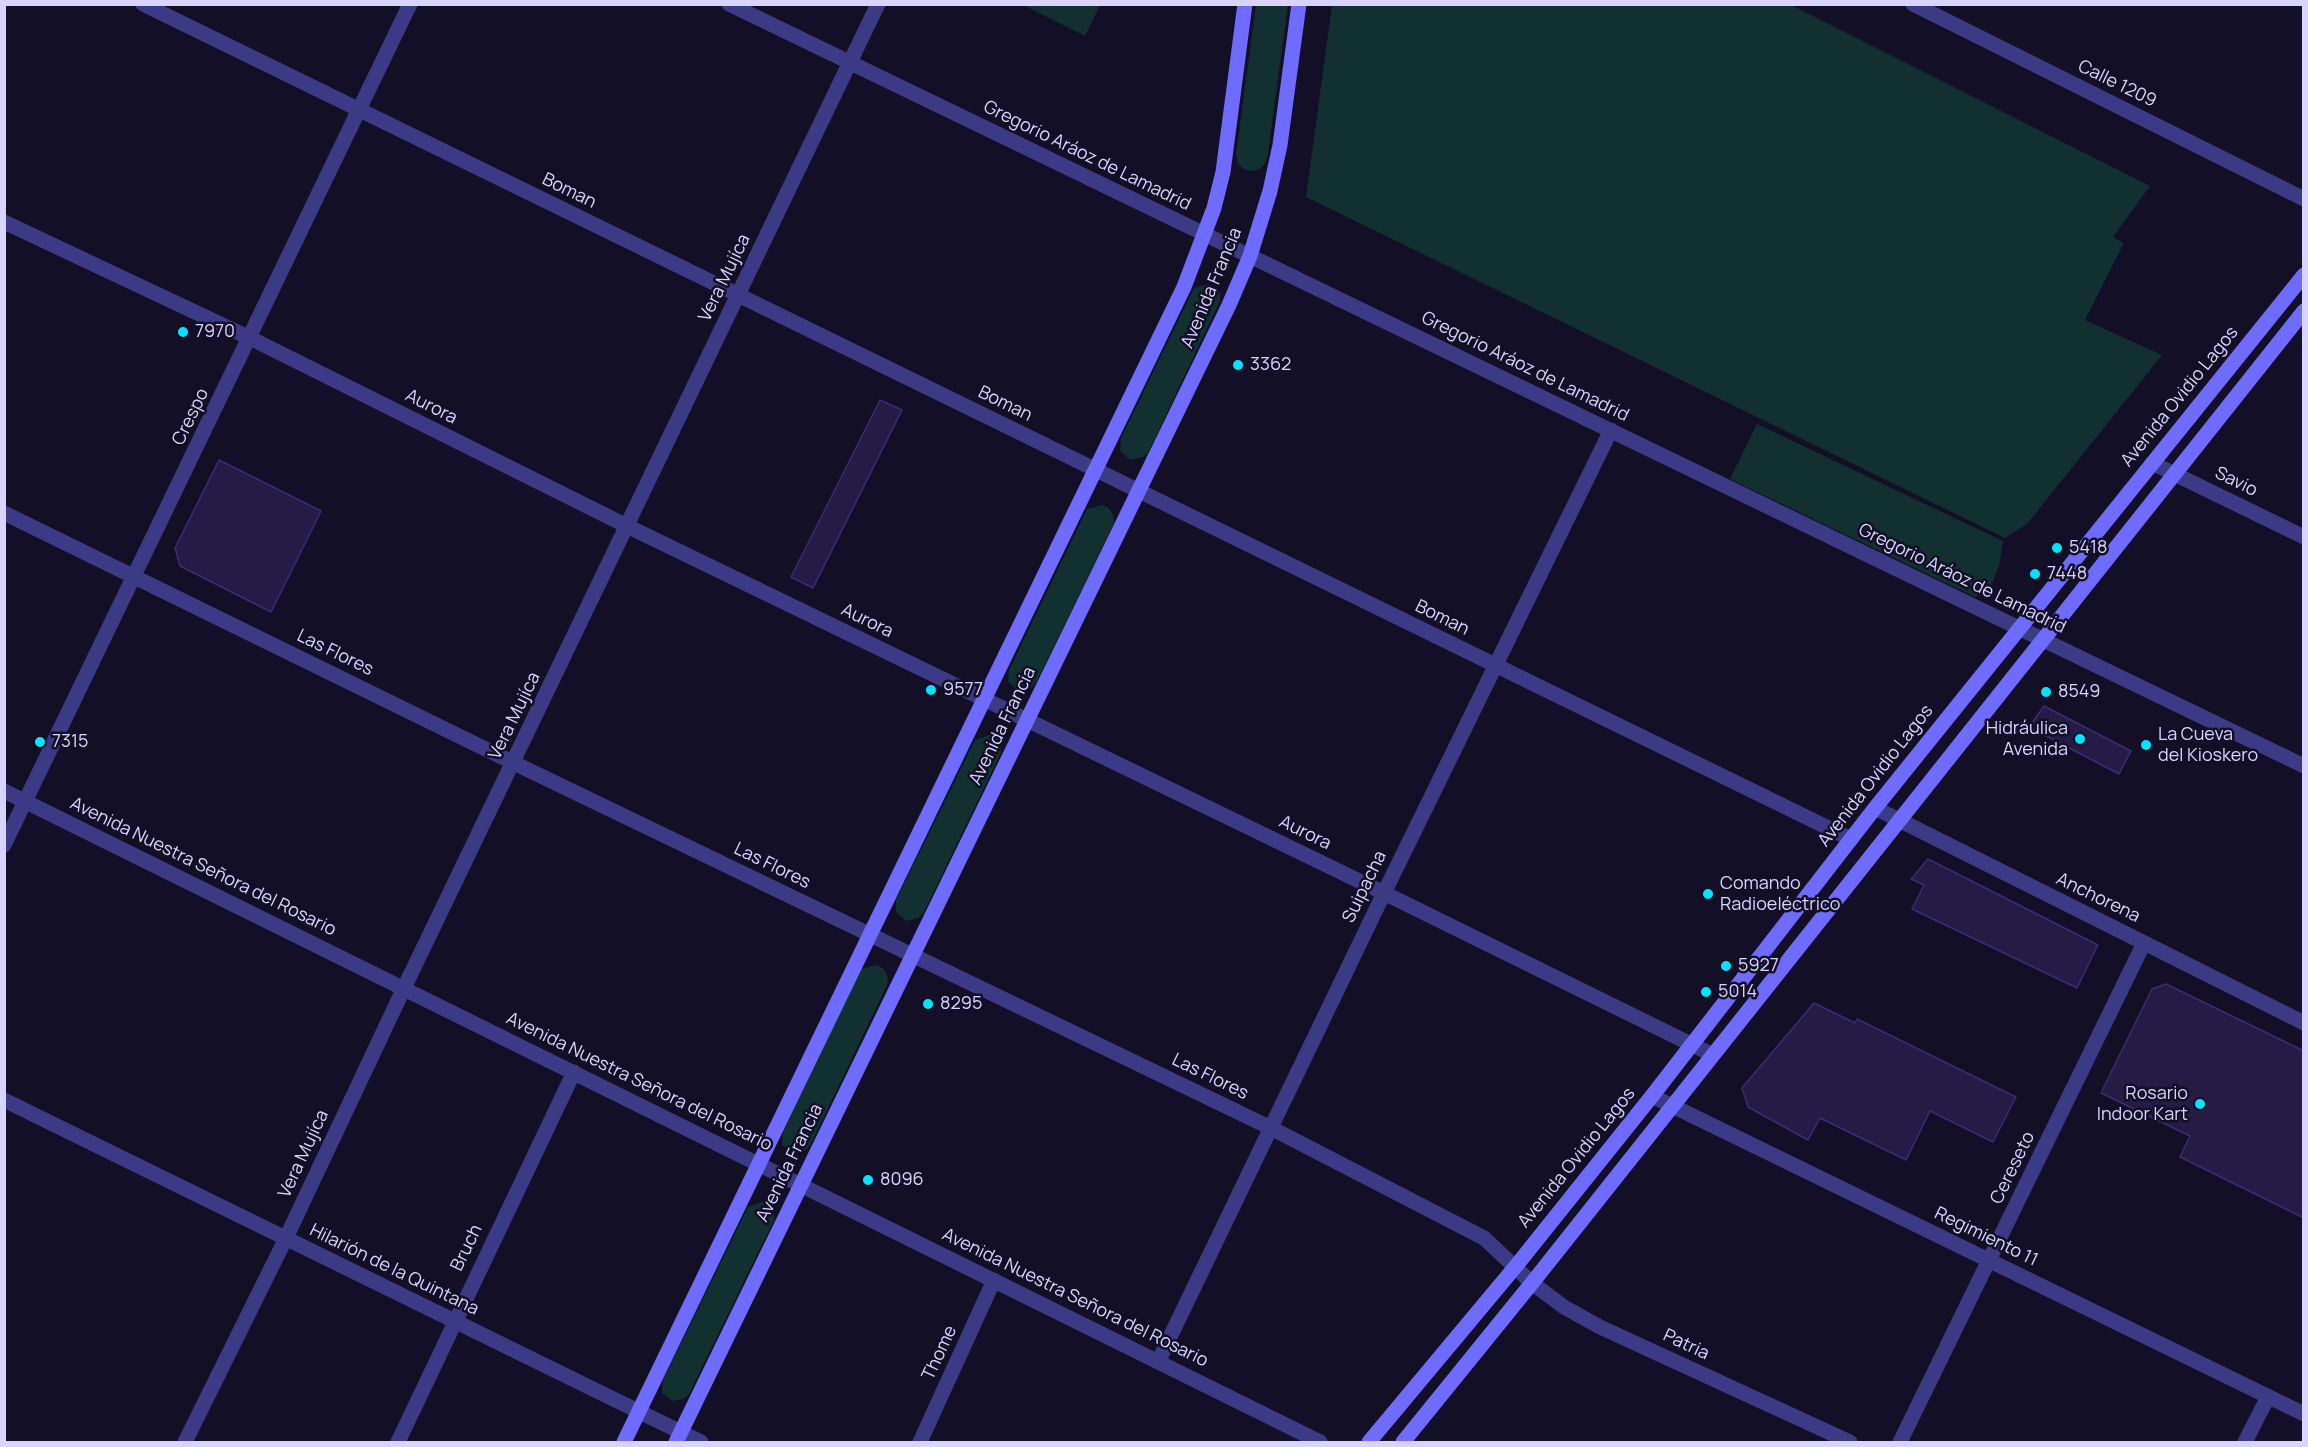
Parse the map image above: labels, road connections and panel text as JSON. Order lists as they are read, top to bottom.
{
  "streets": {
    "street": [
      "Calle 1209",
      "Gregorio Aráoz de Lamadrid",
      "Boman",
      "Vera Mujíca",
      "Avenida Francia",
      "Avenida Ovidio Lagos",
      "Aurora",
      "Crespo",
      "Savio",
      "Las Flores",
      "Avenida Nuestra Señora del Rosario",
      "Suipacha",
      "Anchorena",
      "Cereseto",
      "Regimiento 11",
      "Bruch",
      "Hilarión de la Quintana",
      "Patria",
      "Thome"
    ]
  },
  "crossings": [
    ["Gregorio Aráoz de Lamadrid", "Vera Mujíca"],
    ["Gregorio Aráoz de Lamadrid", "Avenida Francia"],
    ["Gregorio Aráoz de Lamadrid", "Avenida Ovidio Lagos"],
    ["Gregorio Aráoz de Lamadrid", "Suipacha"],
    ["Boman", "Vera Mujíca"],
    ["Boman", "Avenida Francia"],
    ["Boman", "Avenida Ovidio Lagos"],
    ["Boman", "Crespo"],
    ["Boman", "Suipacha"],
    ["Vera Mujíca", "Aurora"],
    ["Vera Mujíca", "Las Flores"],
    ["Vera Mujíca", "Avenida Nuestra Señora del Rosario"],
    ["Vera Mujíca", "Hilarión de la Quintana"],
    ["Avenida Francia", "Aurora"],
    ["Avenida Francia", "Las Flores"],
    ["Avenida Francia", "Avenida Nuestra Señora del Rosario"],
    ["Avenida Francia", "Hilarión de la Quintana"],
    ["Avenida Ovidio Lagos", "Aurora"],
    ["Avenida Ovidio Lagos", "Savio"],
    ["Avenida Ovidio Lagos", "Las Flores"],
    ["Avenida Ovidio Lagos", "Anchorena"],
    ["Avenida Ovidio Lagos", "Regimiento 11"],
    ["Avenida Ovidio Lagos", "Patria"],
    ["Aurora", "Crespo"],
    ["Aurora", "Suipacha"],
    ["Crespo", "Las Flores"],
    ["Crespo", "Avenida Nuestra Señora del Rosario"],
    ["Las Flores", "Suipacha"],
    ["Las Flores", "Patria"],
    ["Avenida Nuestra Señora del Rosario", "Suipacha"],
    ["Avenida Nuestra Señora del Rosario", "Bruch"],
    ["Avenida Nuestra Señora del Rosario", "Thome"],
    ["Anchorena", "Cereseto"],
    ["Cereseto", "Regimiento 11"],
    ["Bruch", "Hilarión de la Quintana"]
  ],
  "places": [
    "7970",
    "3362",
    "5418",
    "7448",
    "9577",
    "8549",
    "Hidráulica Avenida",
    "7315",
    "La Cueva del Kioskero",
    "Comando Radioeléctrico",
    "5927",
    "5014",
    "8295",
    "Rosario Indoor Kart",
    "8096"
  ]
}
